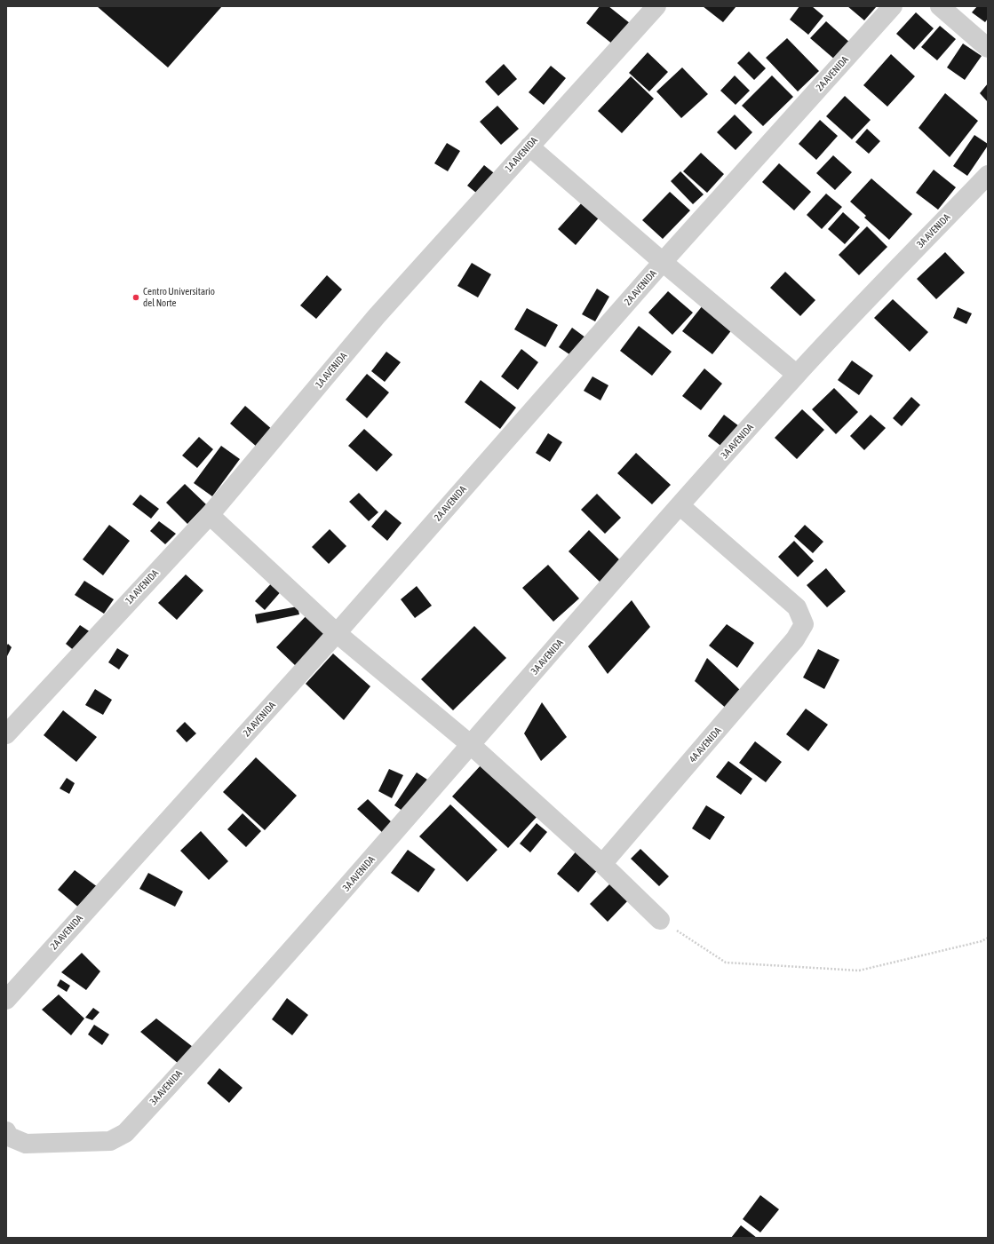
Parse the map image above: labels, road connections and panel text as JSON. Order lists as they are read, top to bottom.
{
  "streets": {
    "street": [
      "2A AVENIDA",
      "1A AVENIDA",
      "3A AVENIDA",
      "4A AVENIDA"
    ]
  },
  "crossings": [
    ["3A AVENIDA", "4A AVENIDA"]
  ],
  "places": ["Centro Universitario del Norte"]
}
